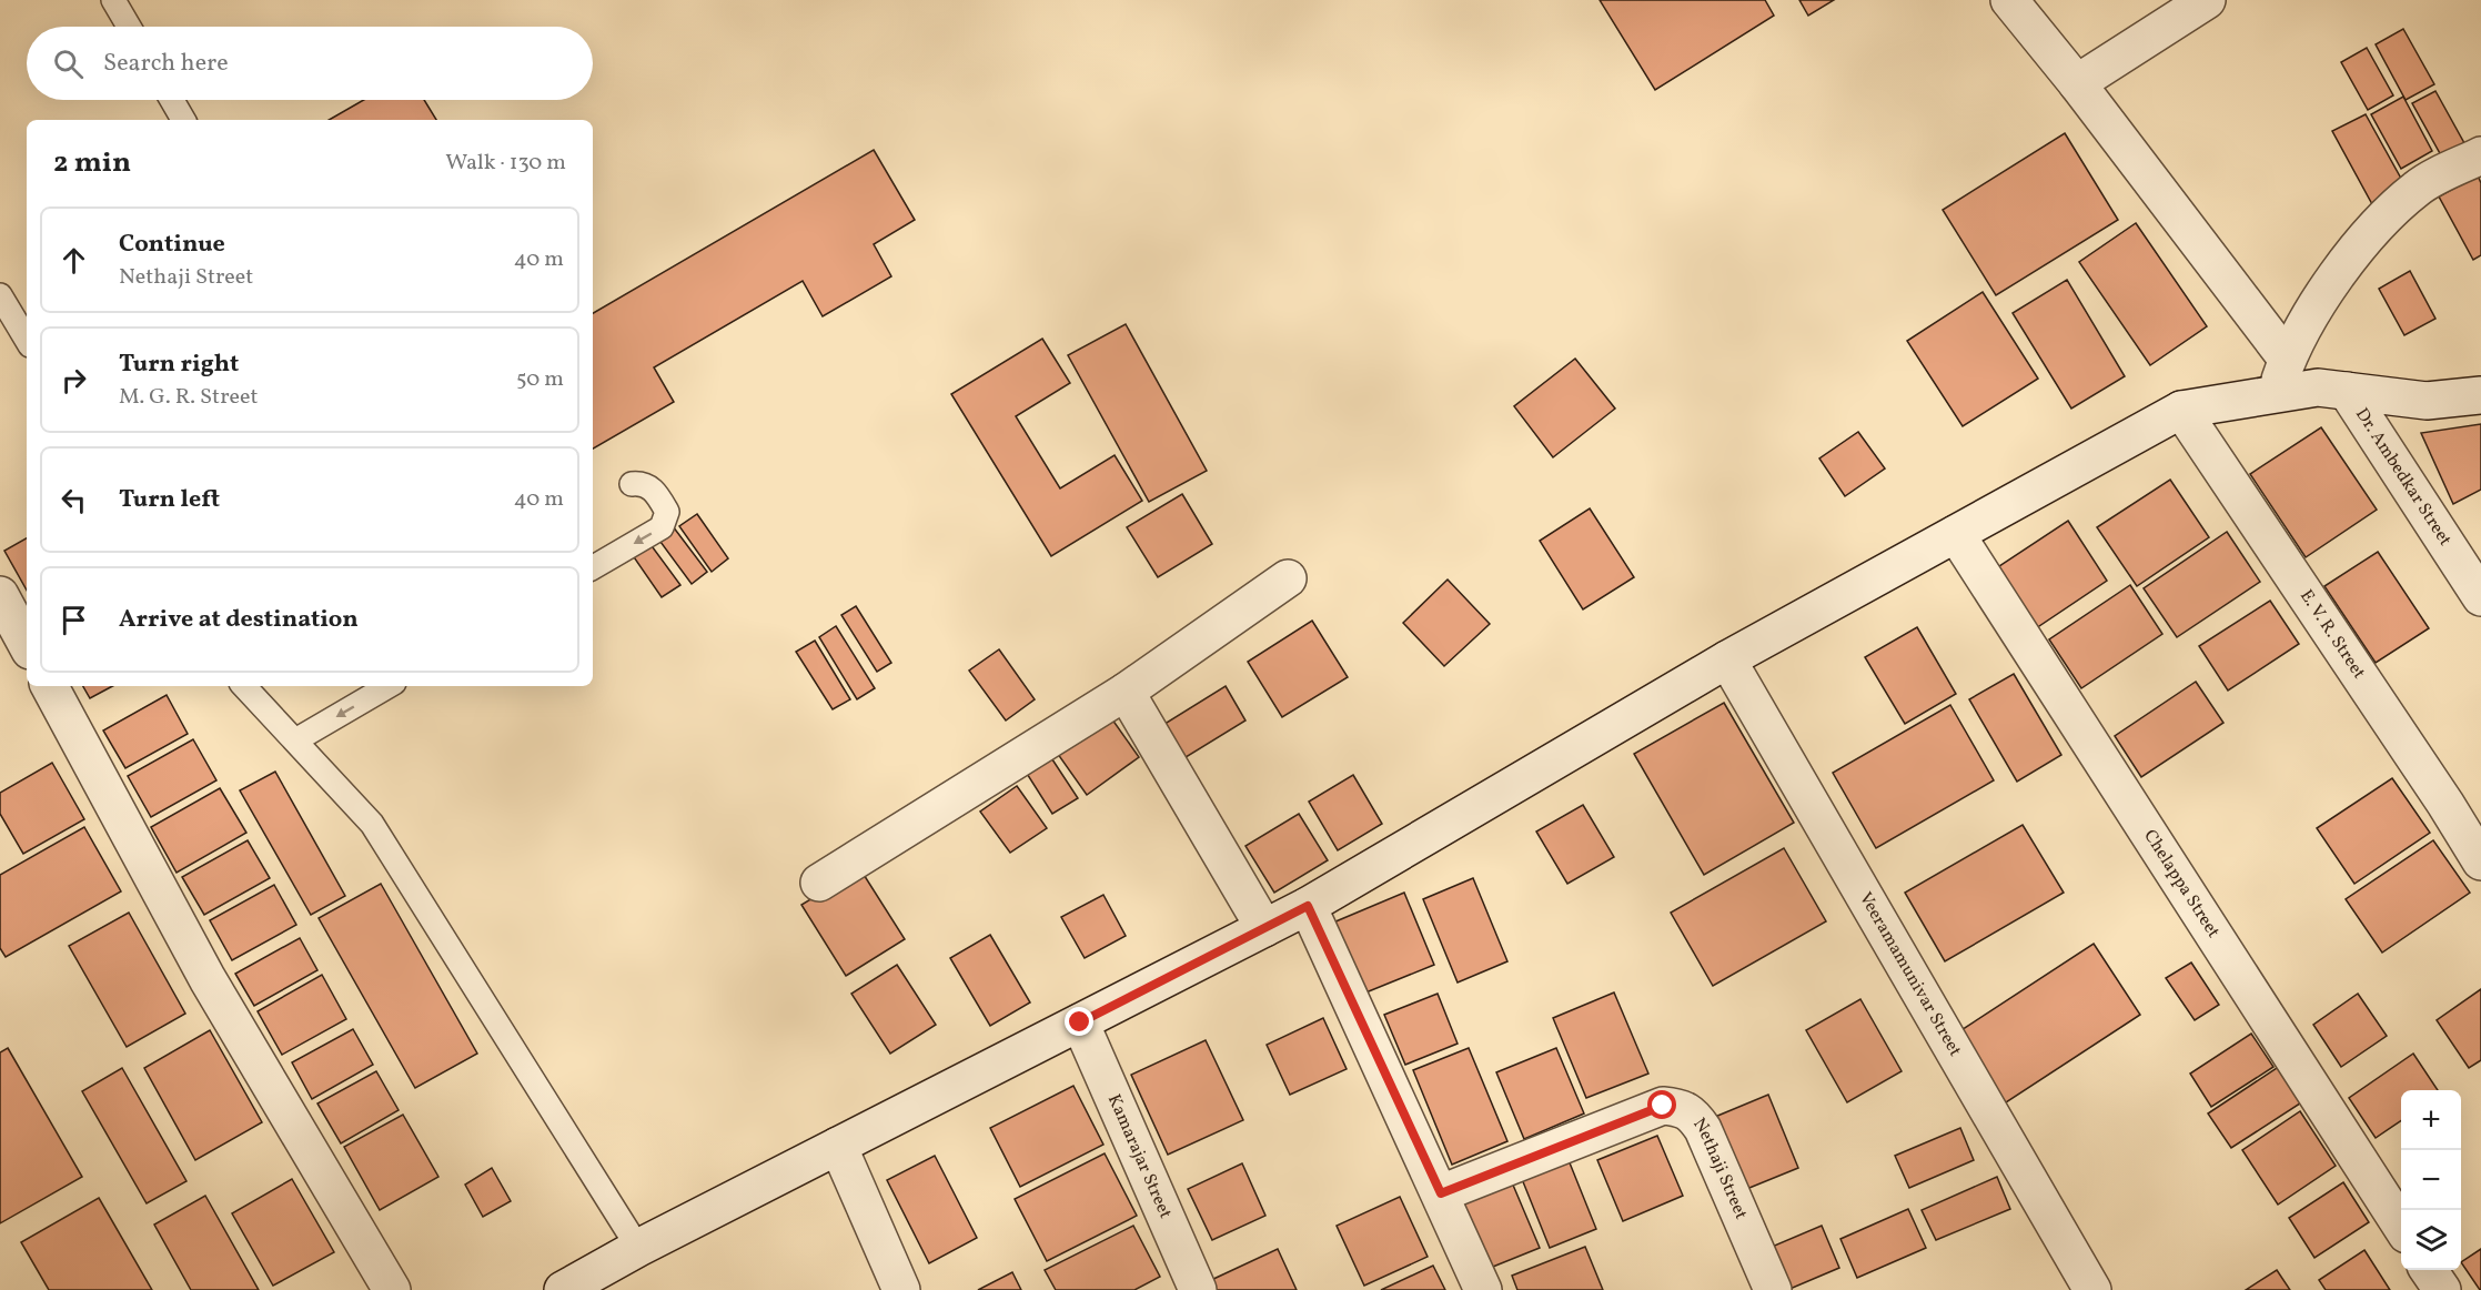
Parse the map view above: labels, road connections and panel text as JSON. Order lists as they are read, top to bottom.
{
  "streets": {
    "street": [
      "Dr. Ambedkar Street",
      "E. V. R. Street",
      "Chelappa Street",
      "Veeramamunivar Street",
      "Kamarajar Street",
      "Nethaji Street"
    ]
  },
  "page": {
    "search": "Search here",
    "heading": ["2 min", "Walk · 130 m"],
    "list": [
      ["Continue", "Nethaji Street", "40 m"],
      ["Turn right", "M. G. R. Street", "50 m"],
      ["Turn left", "40 m"],
      "Arrive at destination"
    ],
    "map_buttons": ["+", "−"]
  }
}
